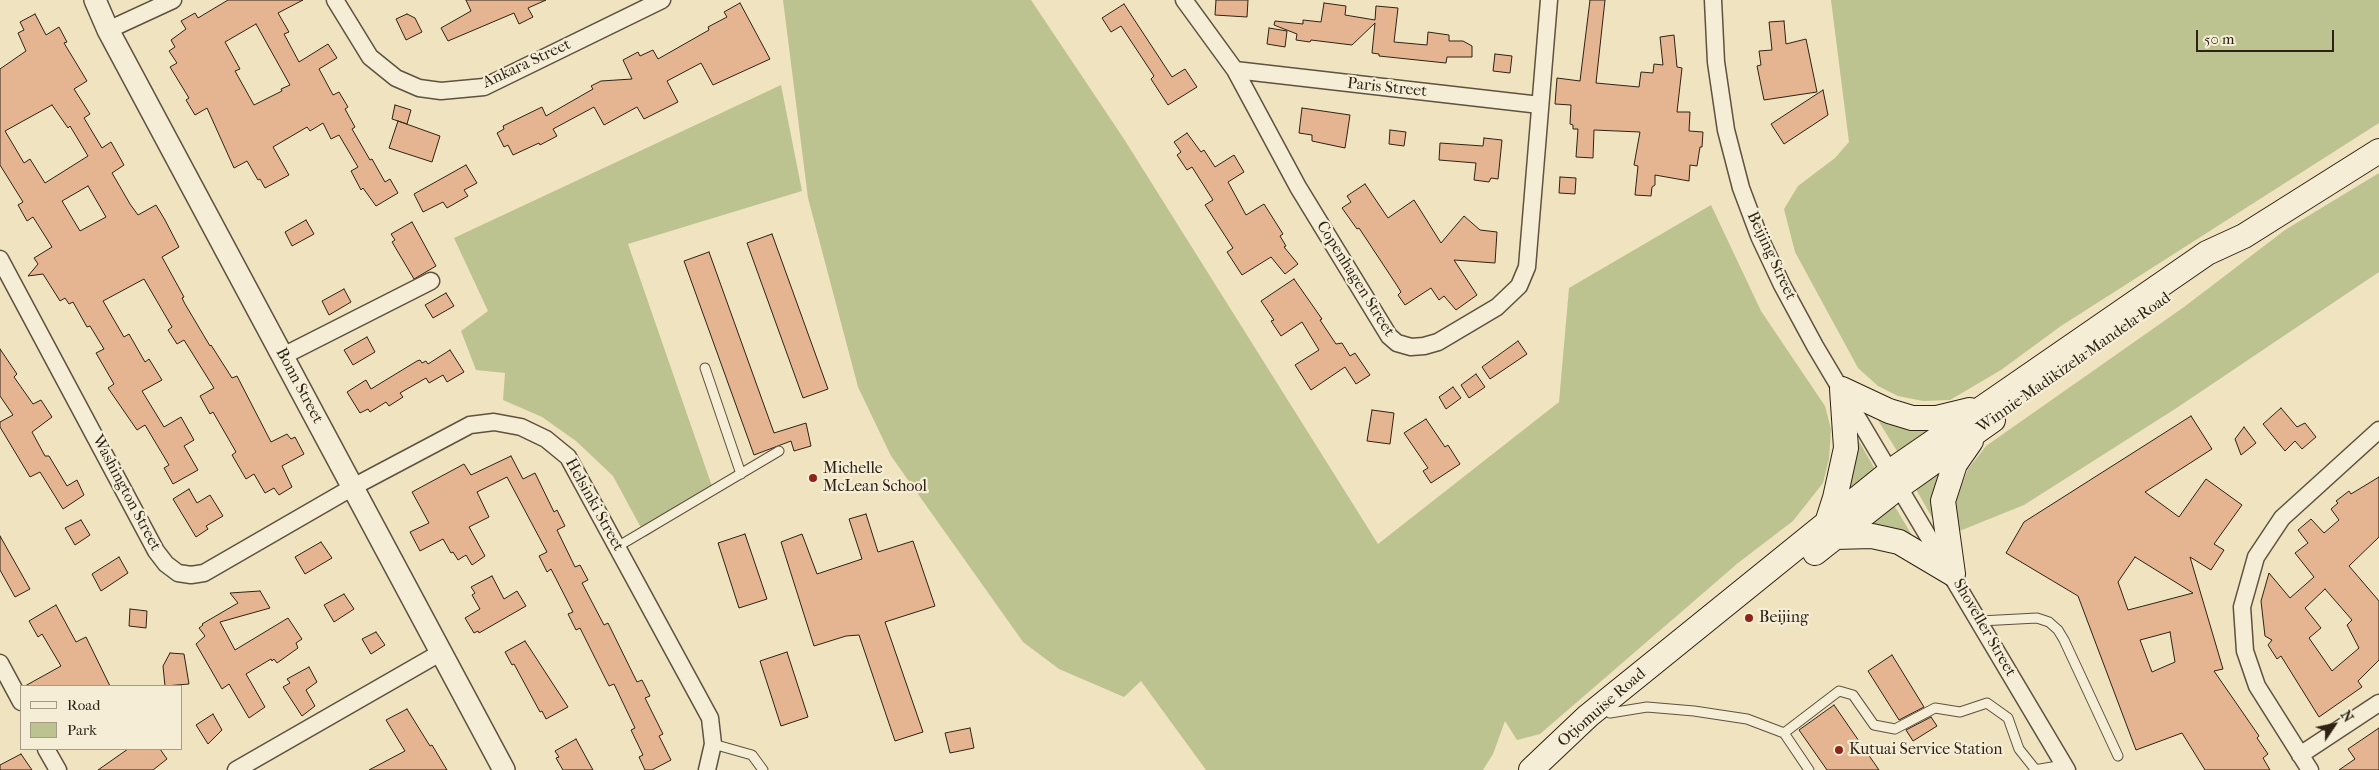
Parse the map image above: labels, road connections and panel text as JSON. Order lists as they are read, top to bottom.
{
  "streets": {
    "main road": ["Winnie Madikizela Mandela Road", "Otjomuise Road"],
    "street": [
      "Ankara Street",
      "Paris Street",
      "Beijing Street",
      "Copenhagen Street",
      "Bonn Street",
      "Washington Street",
      "Helsinki Street",
      "Shoveller Street"
    ]
  },
  "crossings": [
    ["Paris Street", "Copenhagen Street"],
    ["Beijing Street", "Winnie Madikizela Mandela Road"],
    ["Beijing Street", "Shoveller Street"],
    ["Beijing Street", "Otjomuise Road"],
    ["Winnie Madikizela Mandela Road", "Shoveller Street"],
    ["Winnie Madikizela Mandela Road", "Otjomuise Road"],
    ["Bonn Street", "Washington Street"],
    ["Bonn Street", "Helsinki Street"],
    ["Washington Street", "Helsinki Street"],
    ["Shoveller Street", "Otjomuise Road"]
  ],
  "places": ["Michelle McLean School", "Beijing", "Kutuai Service Station"],
  "legend": ["Road", "Park"],
  "scale_bar": "50 m",
  "north": "top right"
}
